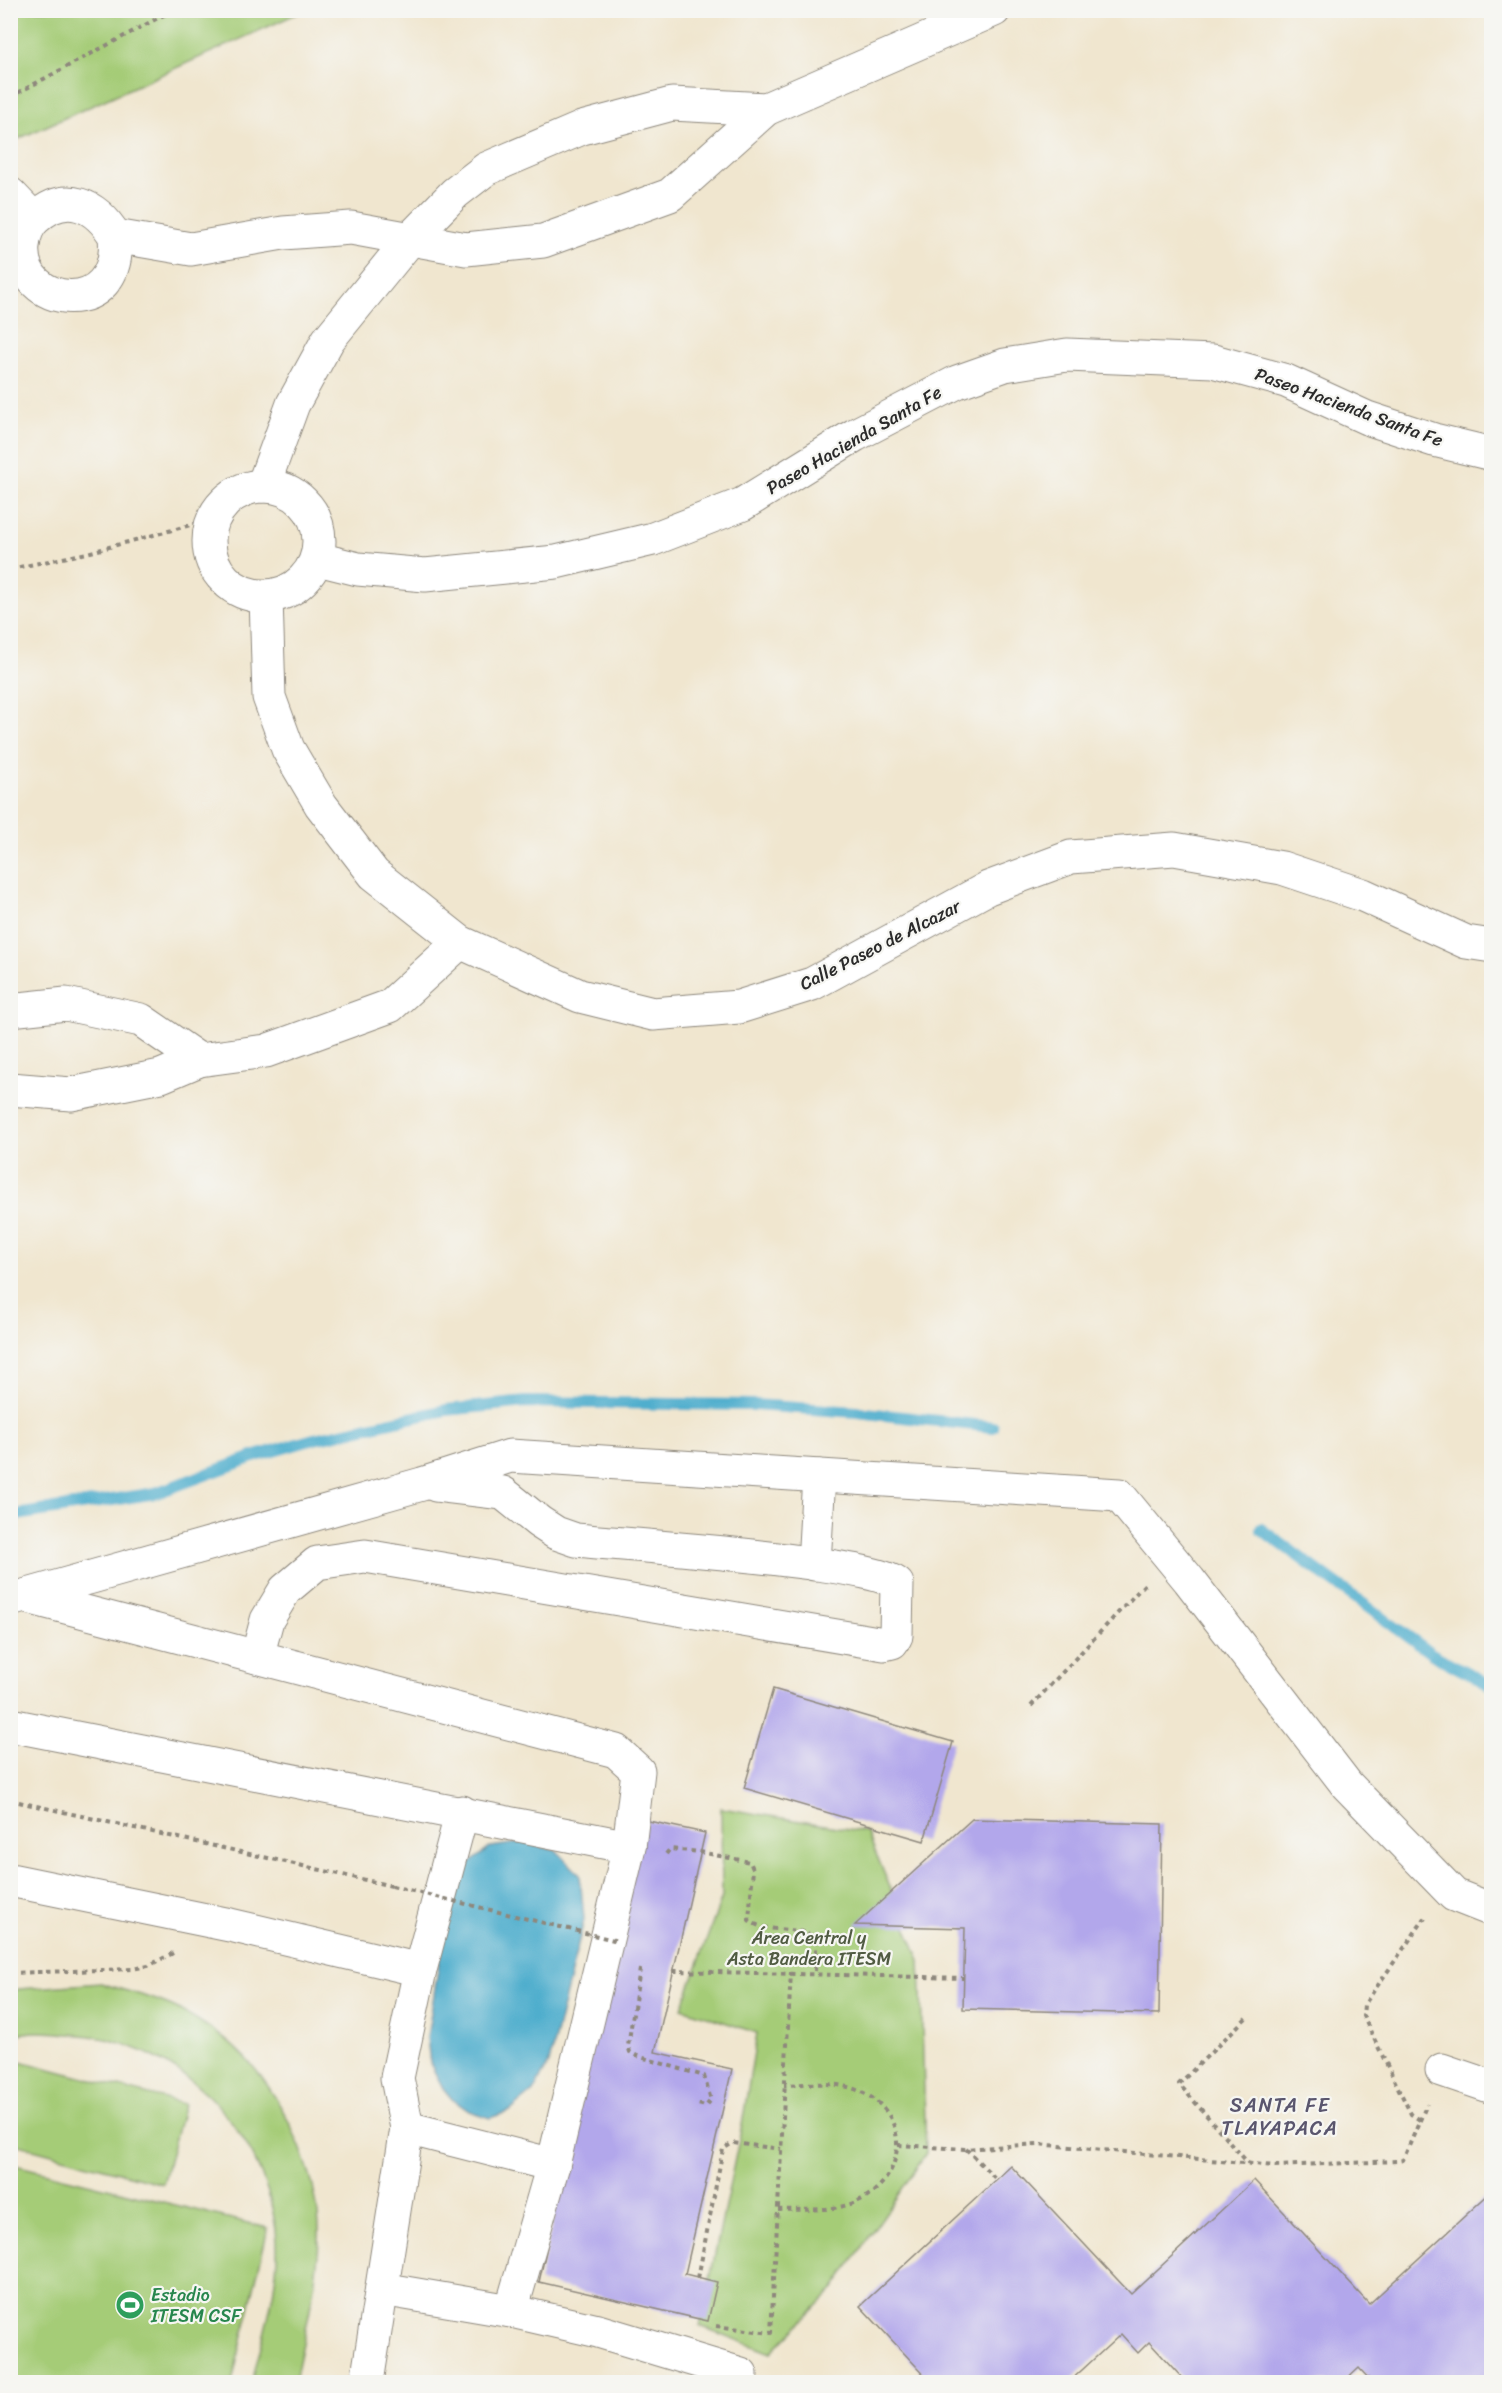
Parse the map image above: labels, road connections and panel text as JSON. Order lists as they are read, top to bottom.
{
  "streets": {
    "street": ["Paseo Hacienda Santa Fe", "Calle Paseo de Alcazar"]
  },
  "crossings": [
    ["Paseo Hacienda Santa Fe", "Calle Paseo de Alcazar"]
  ],
  "districts": ["SANTA FE TLAYAPACA"],
  "parks": ["Área Central y Asta Bandera ITESM"],
  "places": {
    "sports": ["Estadio ITESM CSF"]
  }
}
